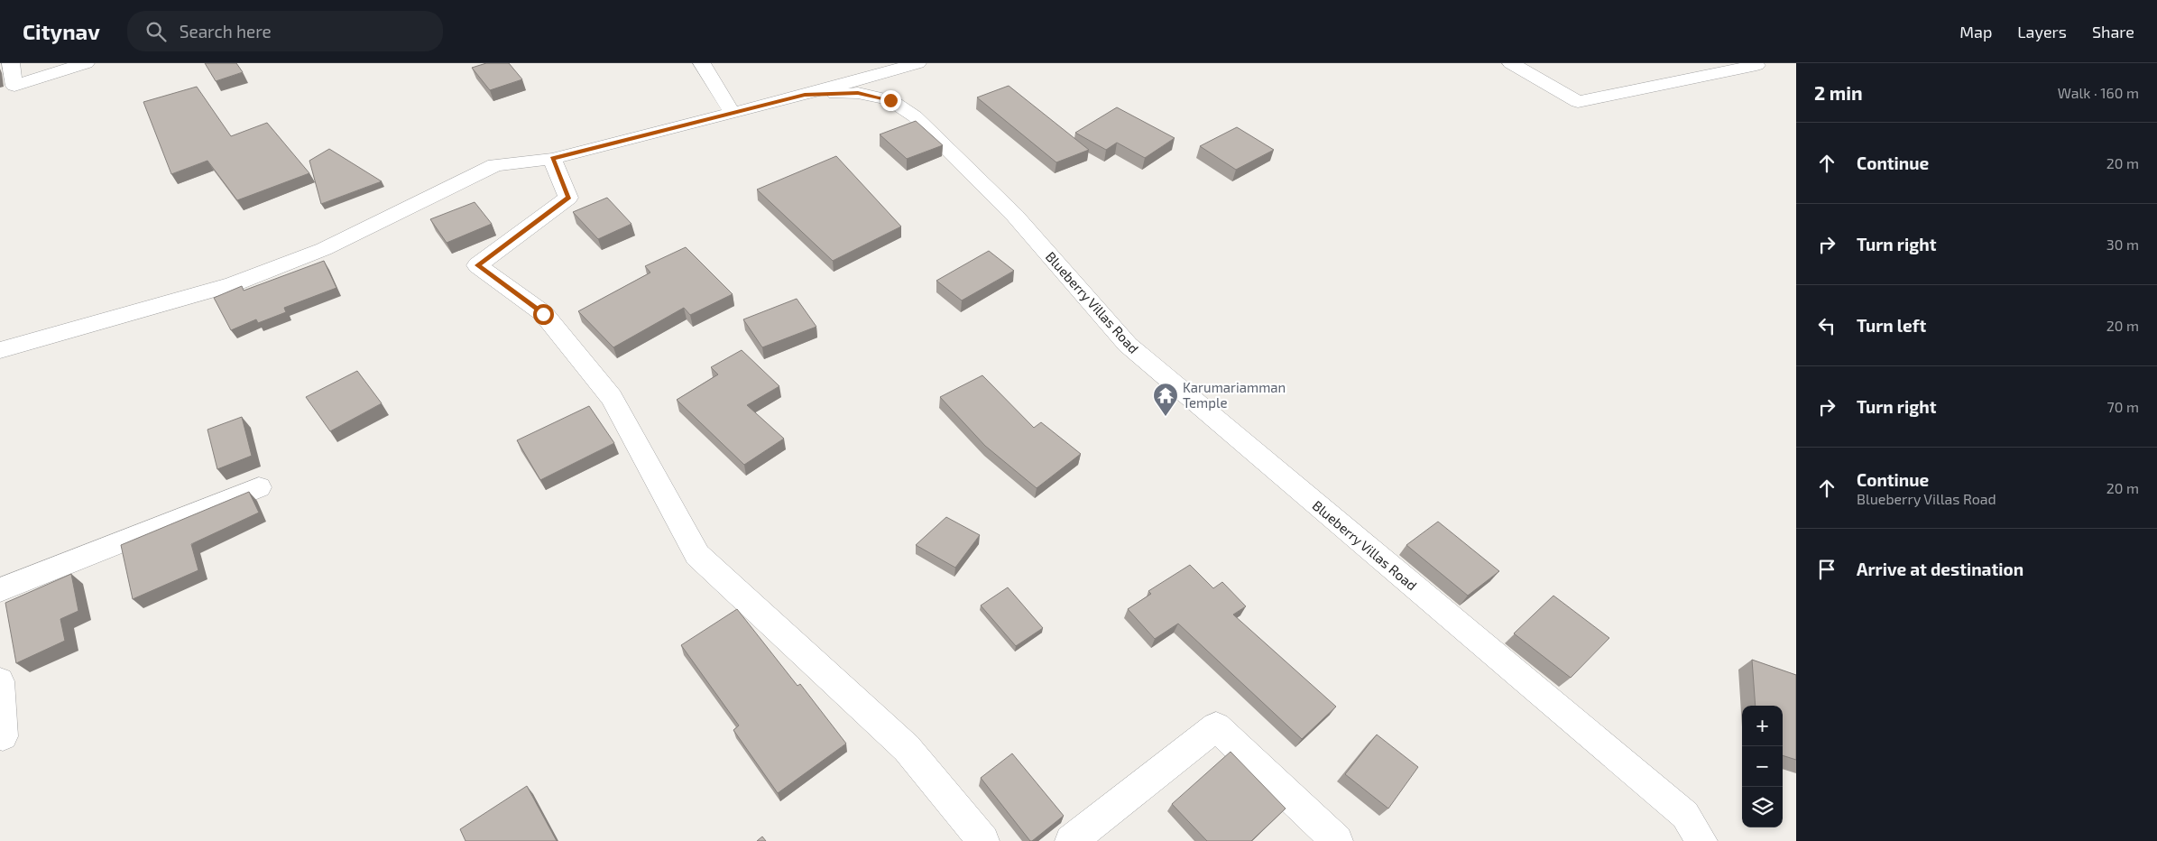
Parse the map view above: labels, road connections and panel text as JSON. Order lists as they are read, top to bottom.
{
  "streets": {
    "street": ["Blueberry Villas Road"]
  },
  "places": {
    "temple": ["Karumariamman Temple"]
  },
  "page": {
    "header": "Citynav",
    "search": "Search here",
    "nav": ["Map", "Layers", "Share"],
    "heading": ["2 min", "Walk · 160 m"],
    "list": [
      ["Continue", "20 m"],
      ["Turn right", "30 m"],
      ["Turn left", "20 m"],
      ["Turn right", "70 m"],
      ["Continue", "Blueberry Villas Road", "20 m"],
      "Arrive at destination"
    ],
    "map_buttons": ["+", "−"]
  }
}
